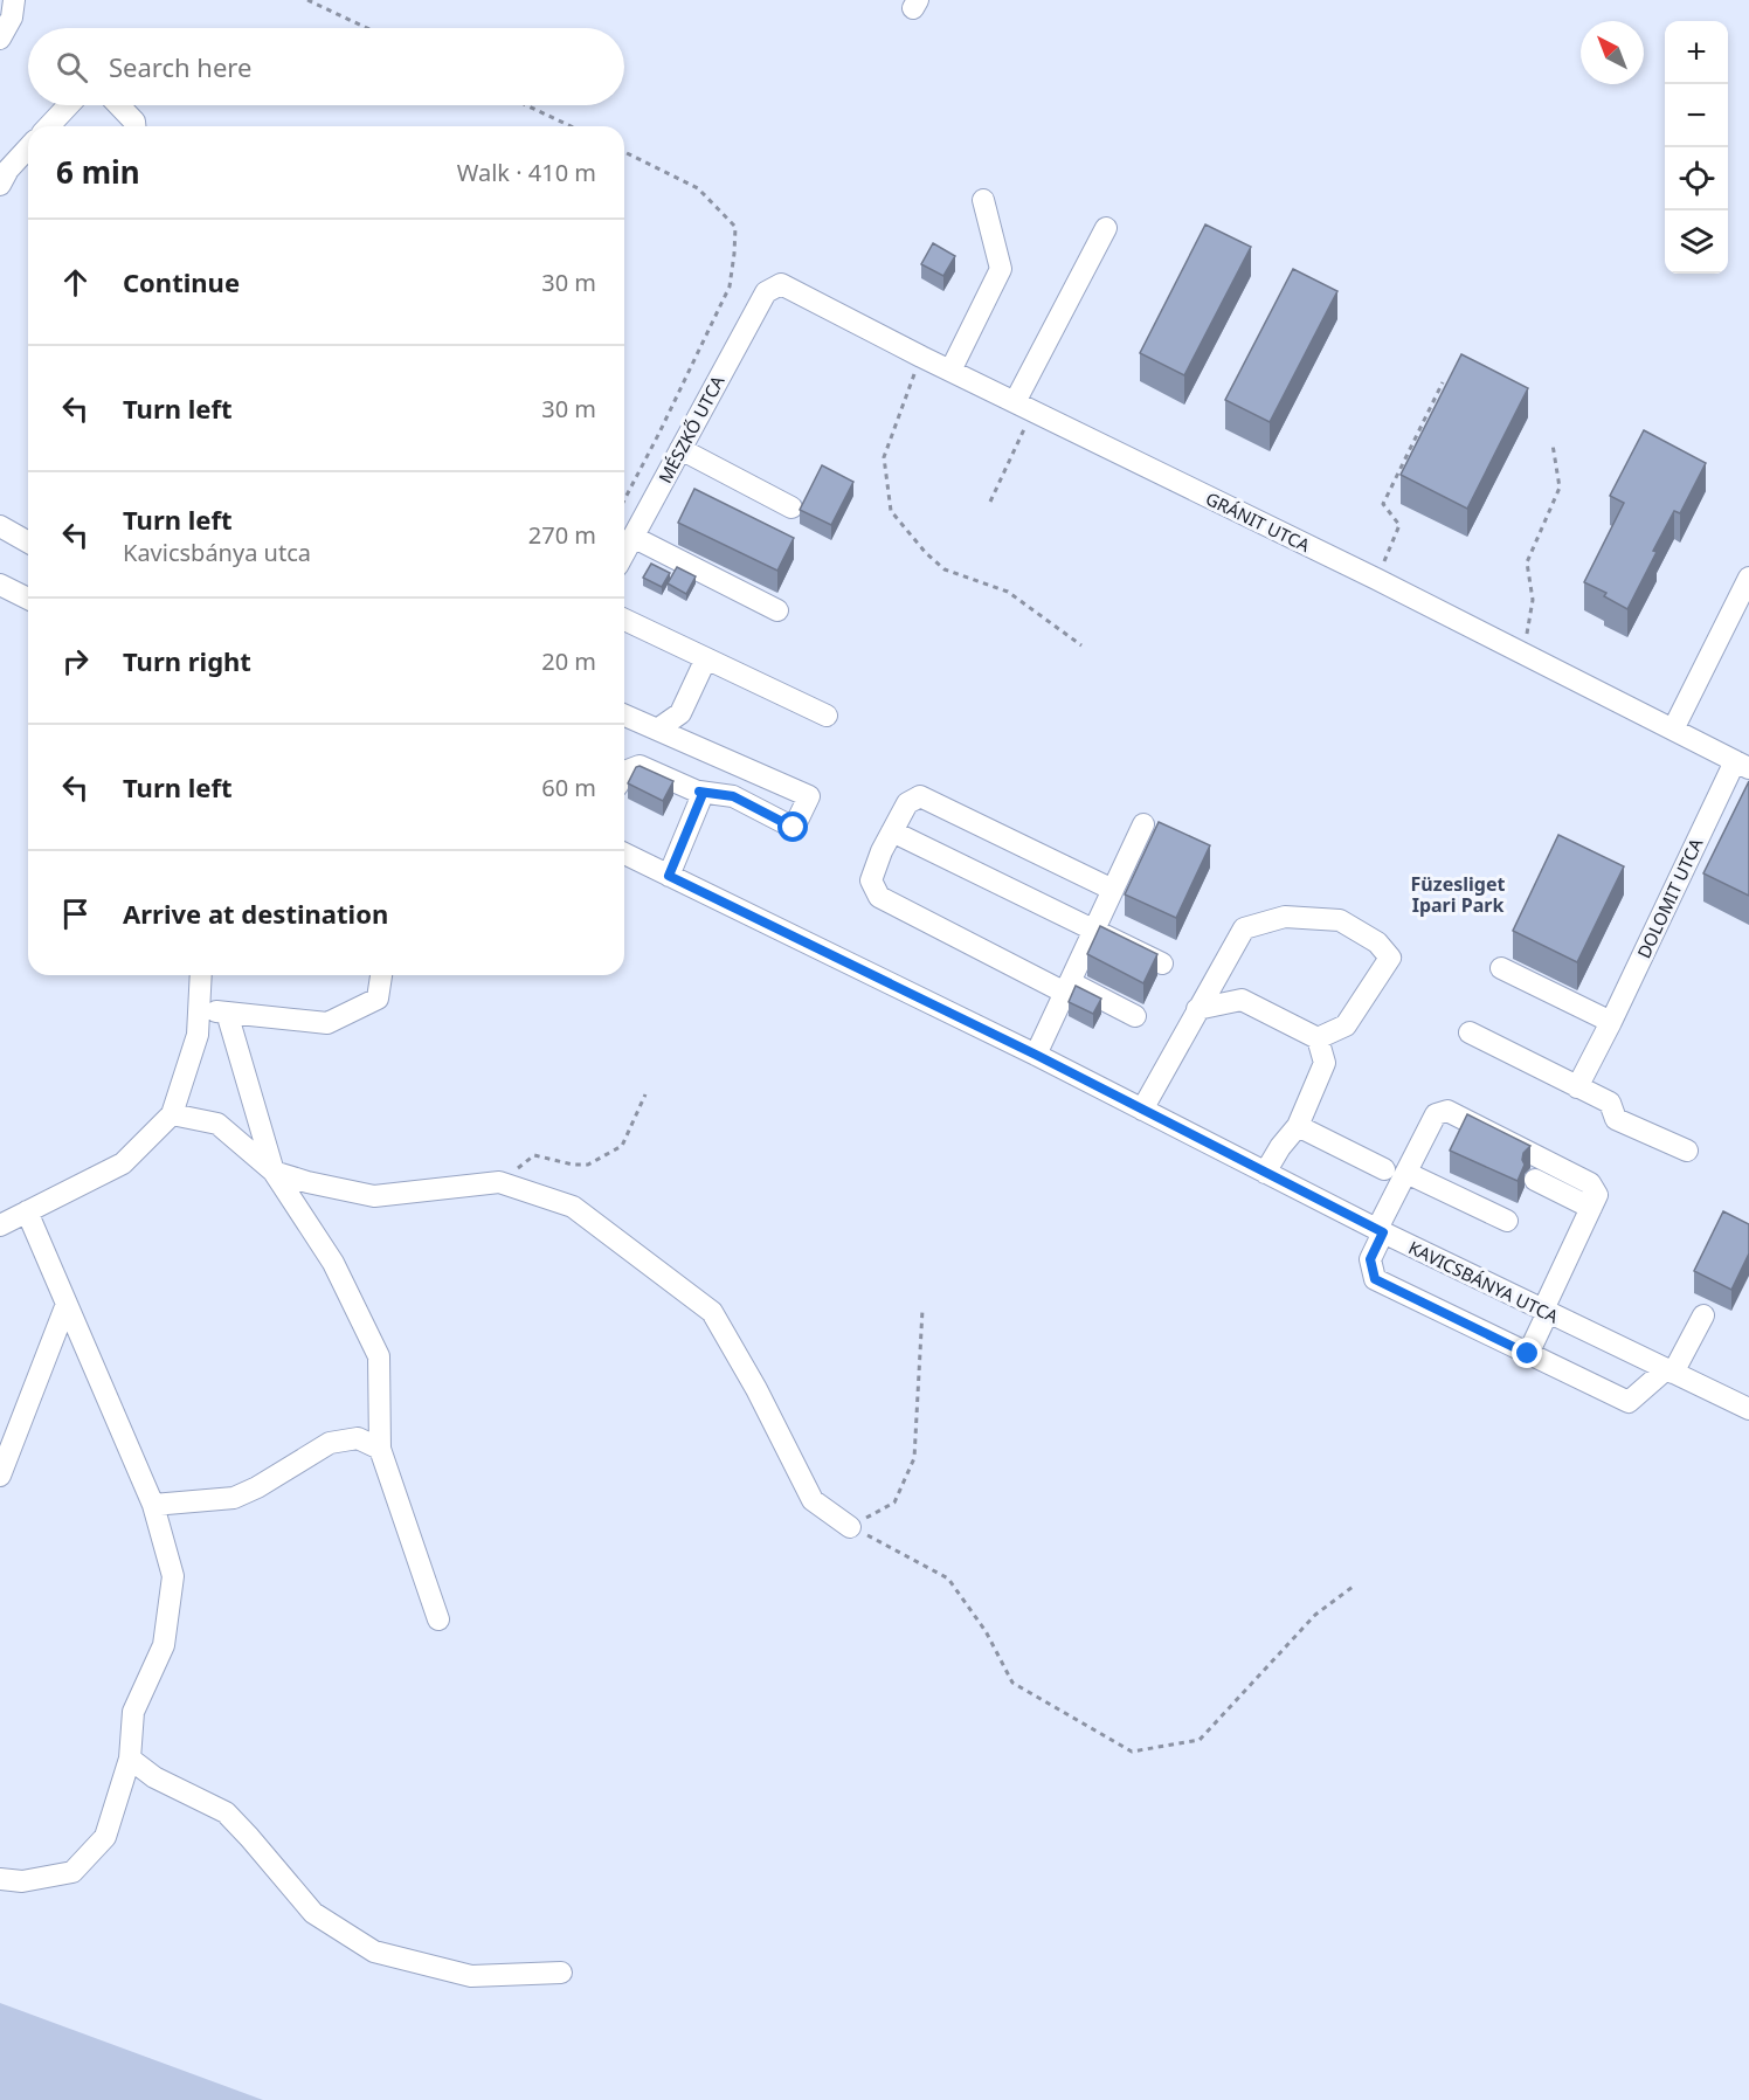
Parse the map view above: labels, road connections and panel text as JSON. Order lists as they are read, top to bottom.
{
  "streets": {
    "street": [
      "MÉSZKŐ UTCA",
      "GRÁNIT UTCA",
      "DOLOMIT UTCA",
      "KAVICSBÁNYA UTCA"
    ]
  },
  "crossings": [
    ["MÉSZKŐ UTCA", "GRÁNIT UTCA"],
    ["GRÁNIT UTCA", "DOLOMIT UTCA"]
  ],
  "districts": ["Füzesliget Ipari Park"],
  "north": "top left",
  "page": {
    "map_buttons": ["+", "−"],
    "search": "Search here",
    "heading": ["6 min", "Walk · 410 m"],
    "list": [
      ["Continue", "30 m"],
      ["Turn left", "30 m"],
      ["Turn left", "Kavicsbánya utca", "270 m"],
      ["Turn right", "20 m"],
      ["Turn left", "60 m"],
      "Arrive at destination"
    ]
  }
}
